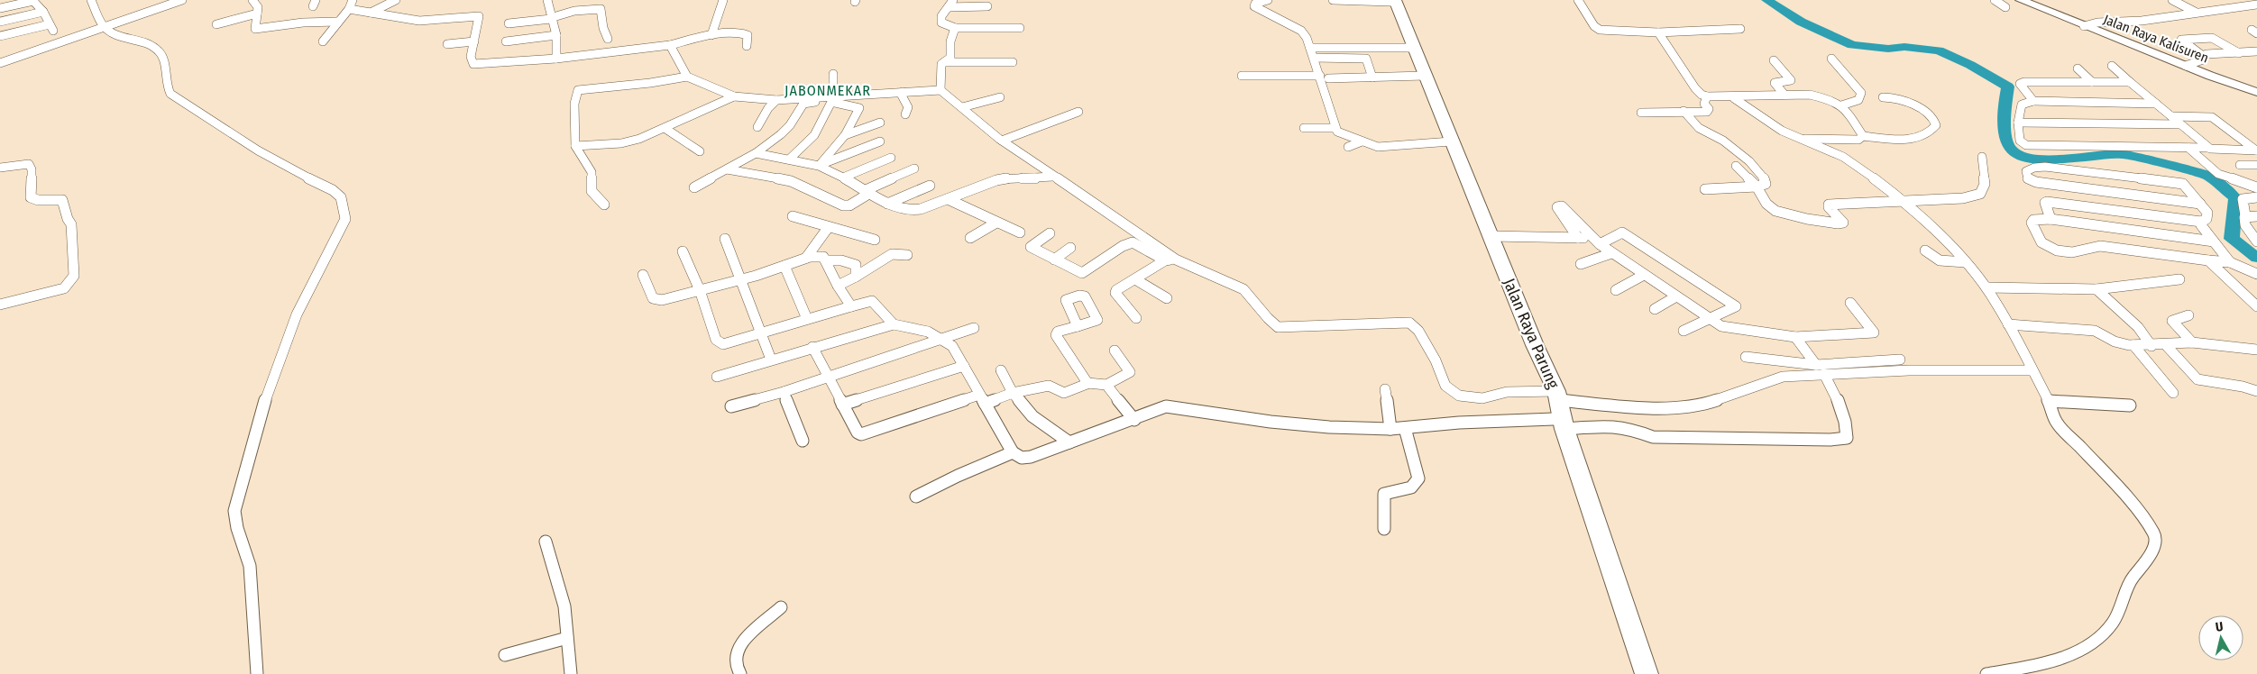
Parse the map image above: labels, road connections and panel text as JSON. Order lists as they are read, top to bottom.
{
  "streets": {
    "highway": ["Jalan Raya Parung"],
    "main road": ["Jalan Raya Kalisuren"]
  },
  "districts": ["JABONMEKAR"],
  "north": "top"
}
